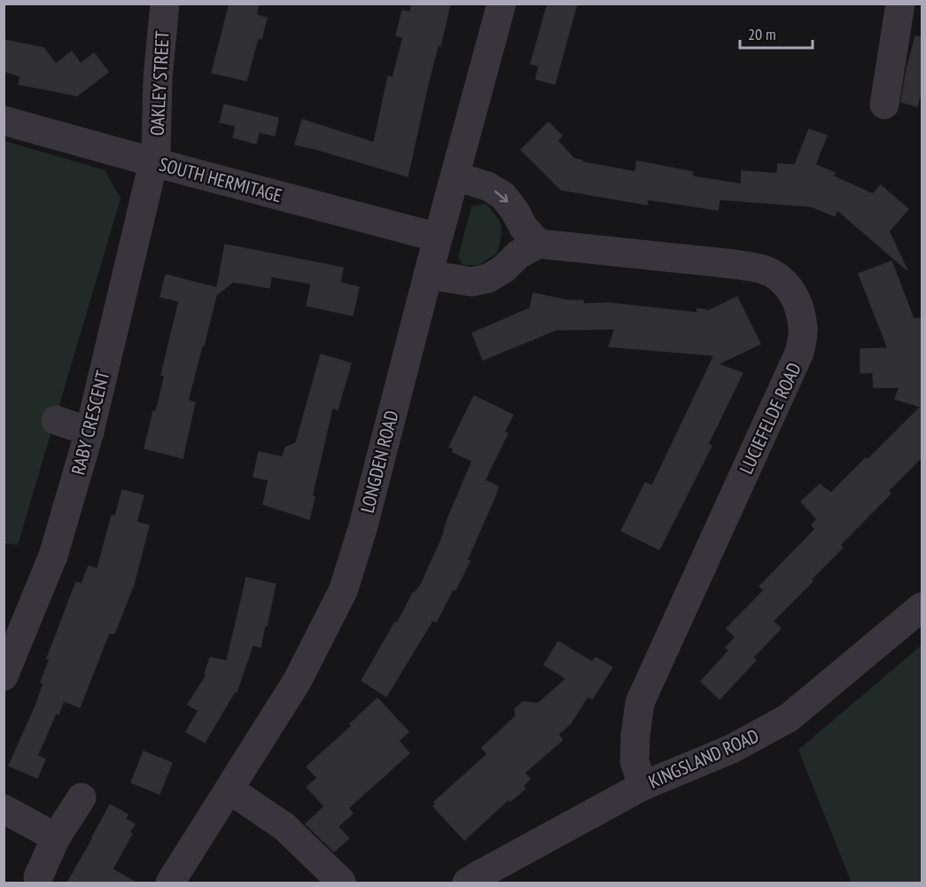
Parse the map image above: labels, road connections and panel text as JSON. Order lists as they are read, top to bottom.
{
  "streets": {
    "street": [
      "OAKLEY STREET",
      "SOUTH HERMITAGE",
      "LUCIEFELDE ROAD",
      "RABY CRESCENT",
      "LONGDEN ROAD",
      "KINGSLAND ROAD"
    ]
  },
  "crossings": [
    ["OAKLEY STREET", "SOUTH HERMITAGE"],
    ["OAKLEY STREET", "RABY CRESCENT"],
    ["SOUTH HERMITAGE", "RABY CRESCENT"],
    ["SOUTH HERMITAGE", "LONGDEN ROAD"],
    ["LUCIEFELDE ROAD", "KINGSLAND ROAD"]
  ],
  "scale_bar": "20 m"
}
